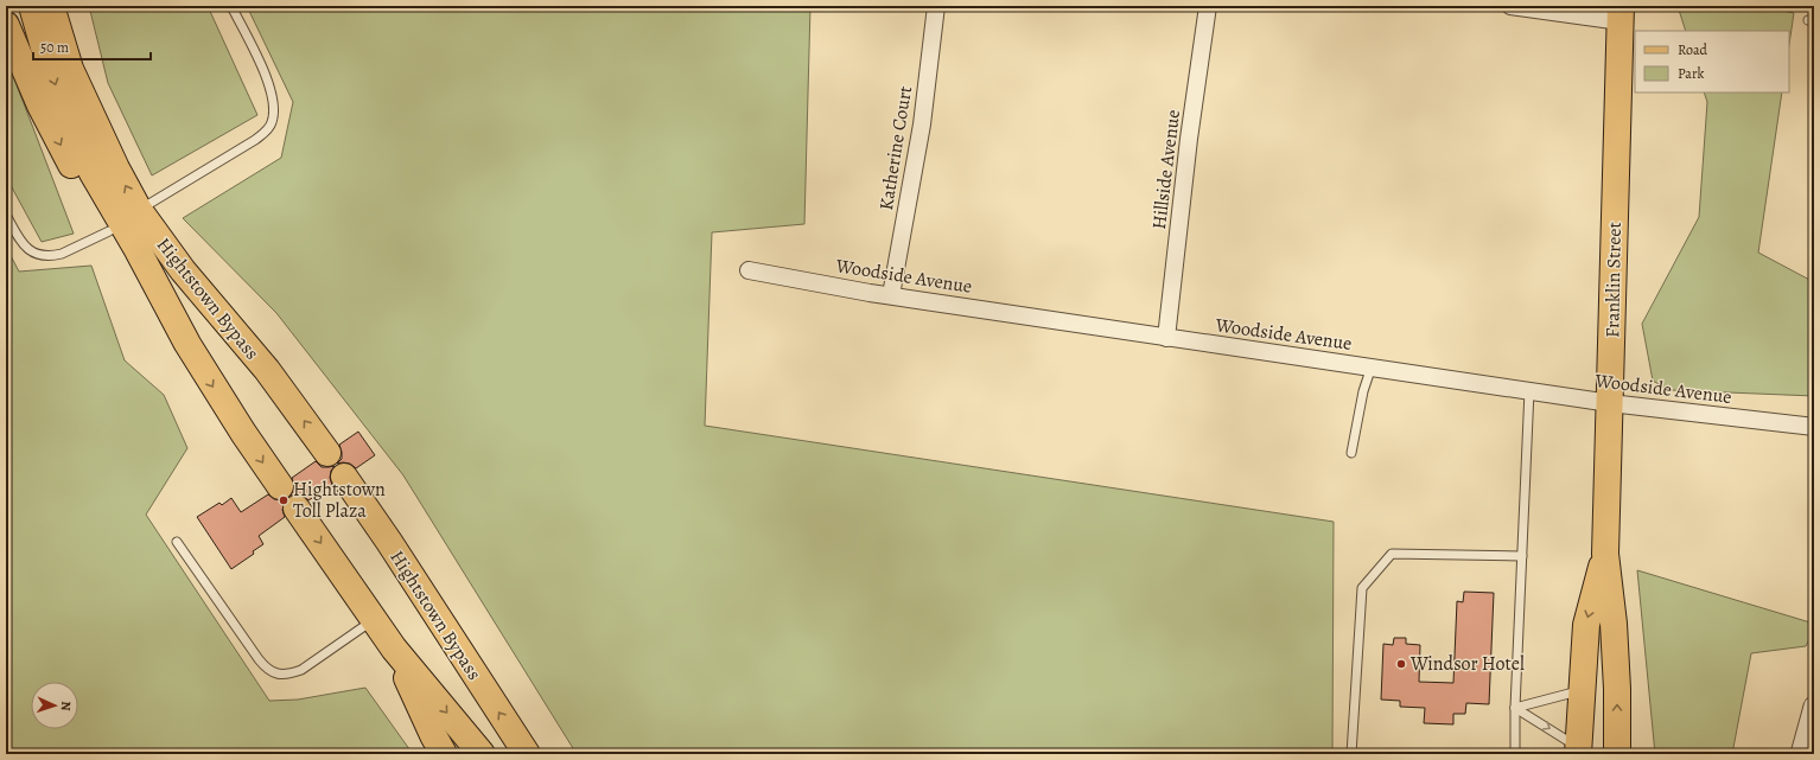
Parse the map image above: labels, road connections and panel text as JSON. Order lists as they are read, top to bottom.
{
  "streets": {
    "main road": ["Franklin Street", "Hightstown Bypass"],
    "street": ["Katherine Court", "Hillside Avenue", "Woodside Avenue"]
  },
  "crossings": [
    ["Katherine Court", "Woodside Avenue"],
    ["Hillside Avenue", "Woodside Avenue"],
    ["Woodside Avenue", "Franklin Street"]
  ],
  "places": ["Hightstown Toll Plaza", "Windsor Hotel"],
  "legend": ["Road", "Park"],
  "scale_bar": "50 m",
  "north": "right"
}
